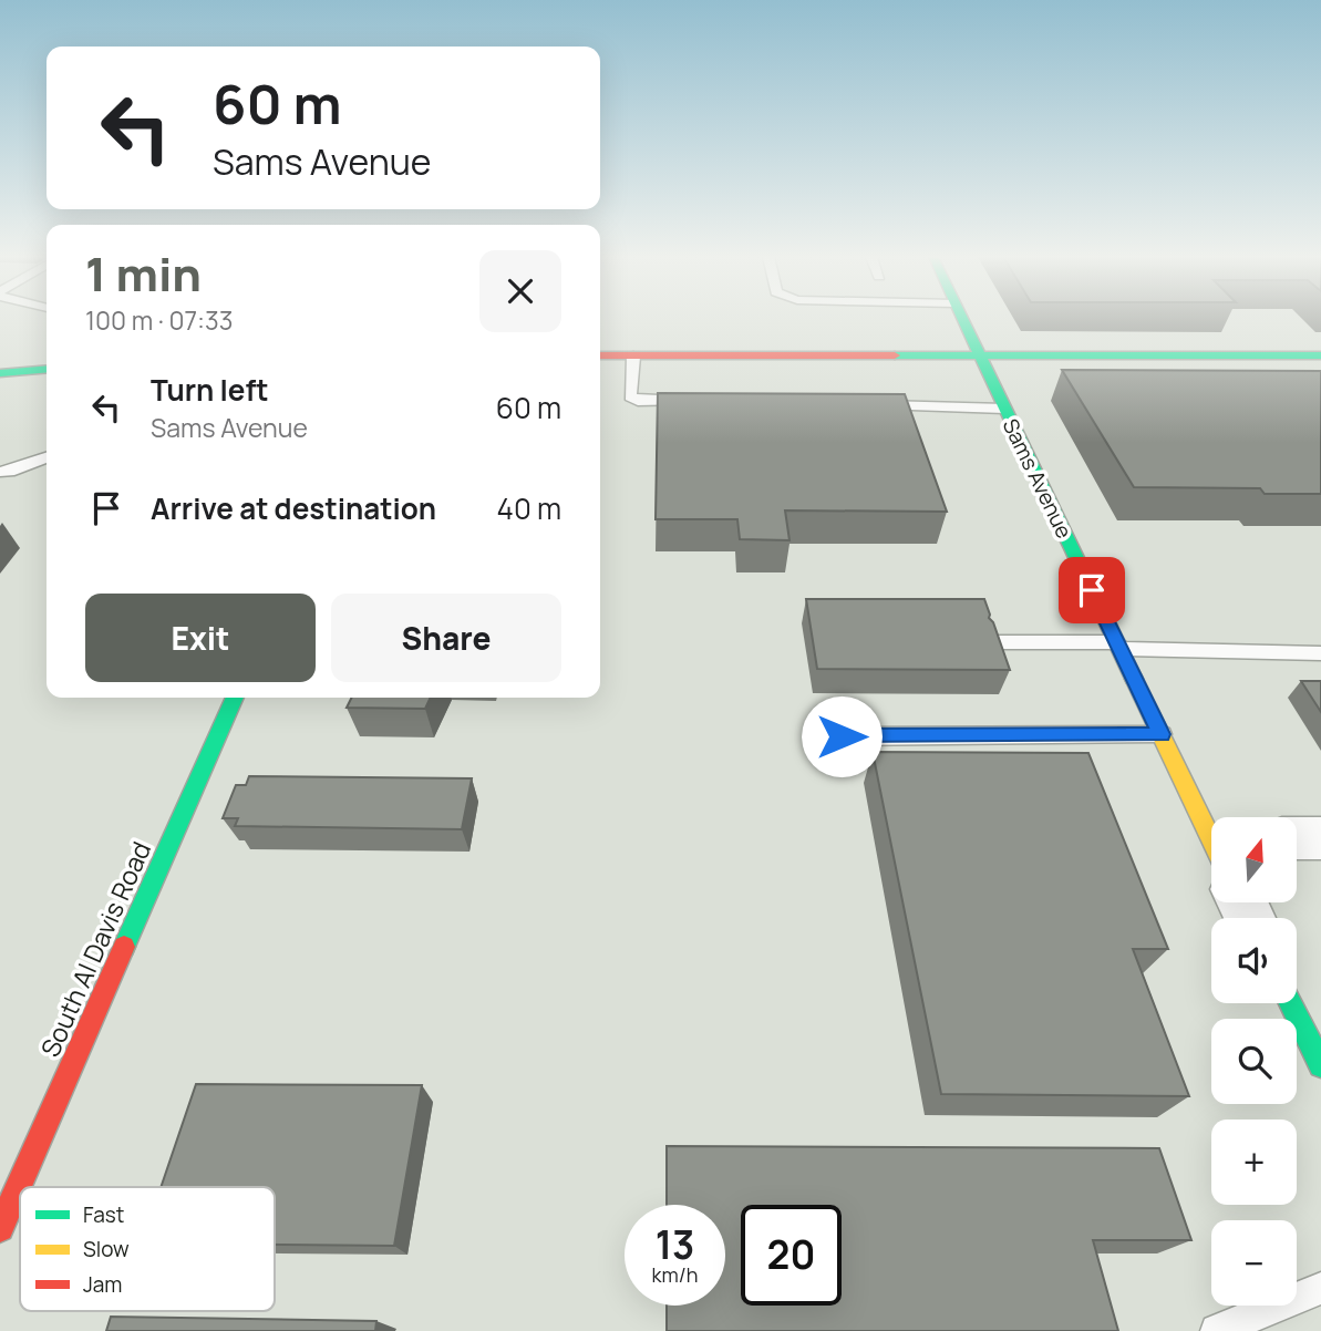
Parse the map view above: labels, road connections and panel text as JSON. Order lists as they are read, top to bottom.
{
  "streets": {
    "street": ["Sams Avenue", "South Al Davis Road"]
  },
  "legend": ["Fast", "Slow", "Jam"],
  "north": "top",
  "page": {
    "turn": ["60 m", "Sams Avenue"],
    "heading": ["1 min", "100 m · 07:33"],
    "list": [
      {
        "name": "Turn left",
        "note": "Sams Avenue",
        "value": "60 m"
      },
      {
        "name": "Arrive at destination",
        "value": "40 m"
      }
    ],
    "buttons": ["Exit", "Share"],
    "map_buttons": ["+", "−"],
    "speed": "13 km/h",
    "limit": "20"
  }
}
